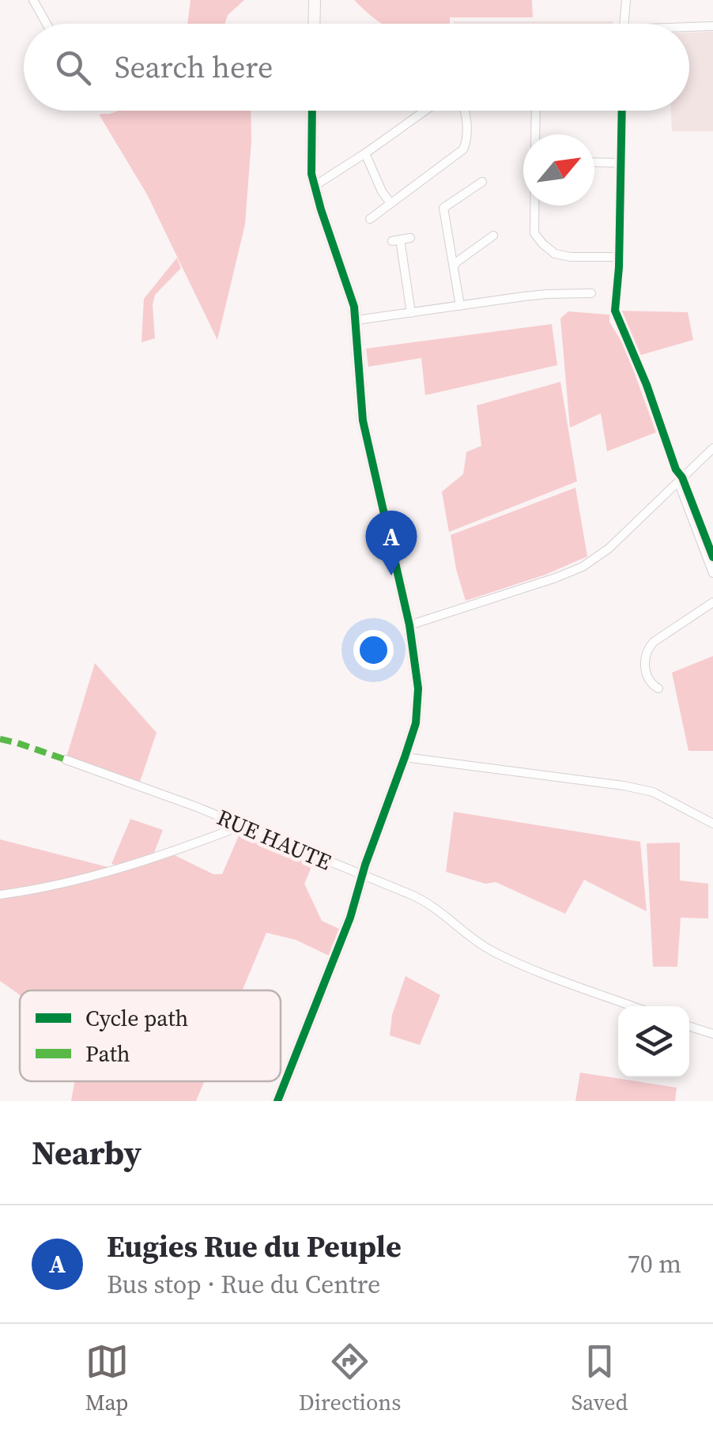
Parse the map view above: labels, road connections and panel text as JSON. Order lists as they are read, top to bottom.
{
  "streets": {
    "street": ["RUE HAUTE"]
  },
  "legend": ["Cycle path", "Path"],
  "north": "top right",
  "page": {
    "search": "Search here",
    "pins": "A",
    "heading": "Nearby",
    "list": [
      {
        "mark": "A",
        "name": "Eugies Rue du Peuple",
        "note": "Bus stop · Rue du Centre",
        "value": "70 m"
      }
    ],
    "nav": ["Map", "Directions", "Saved"]
  }
}
